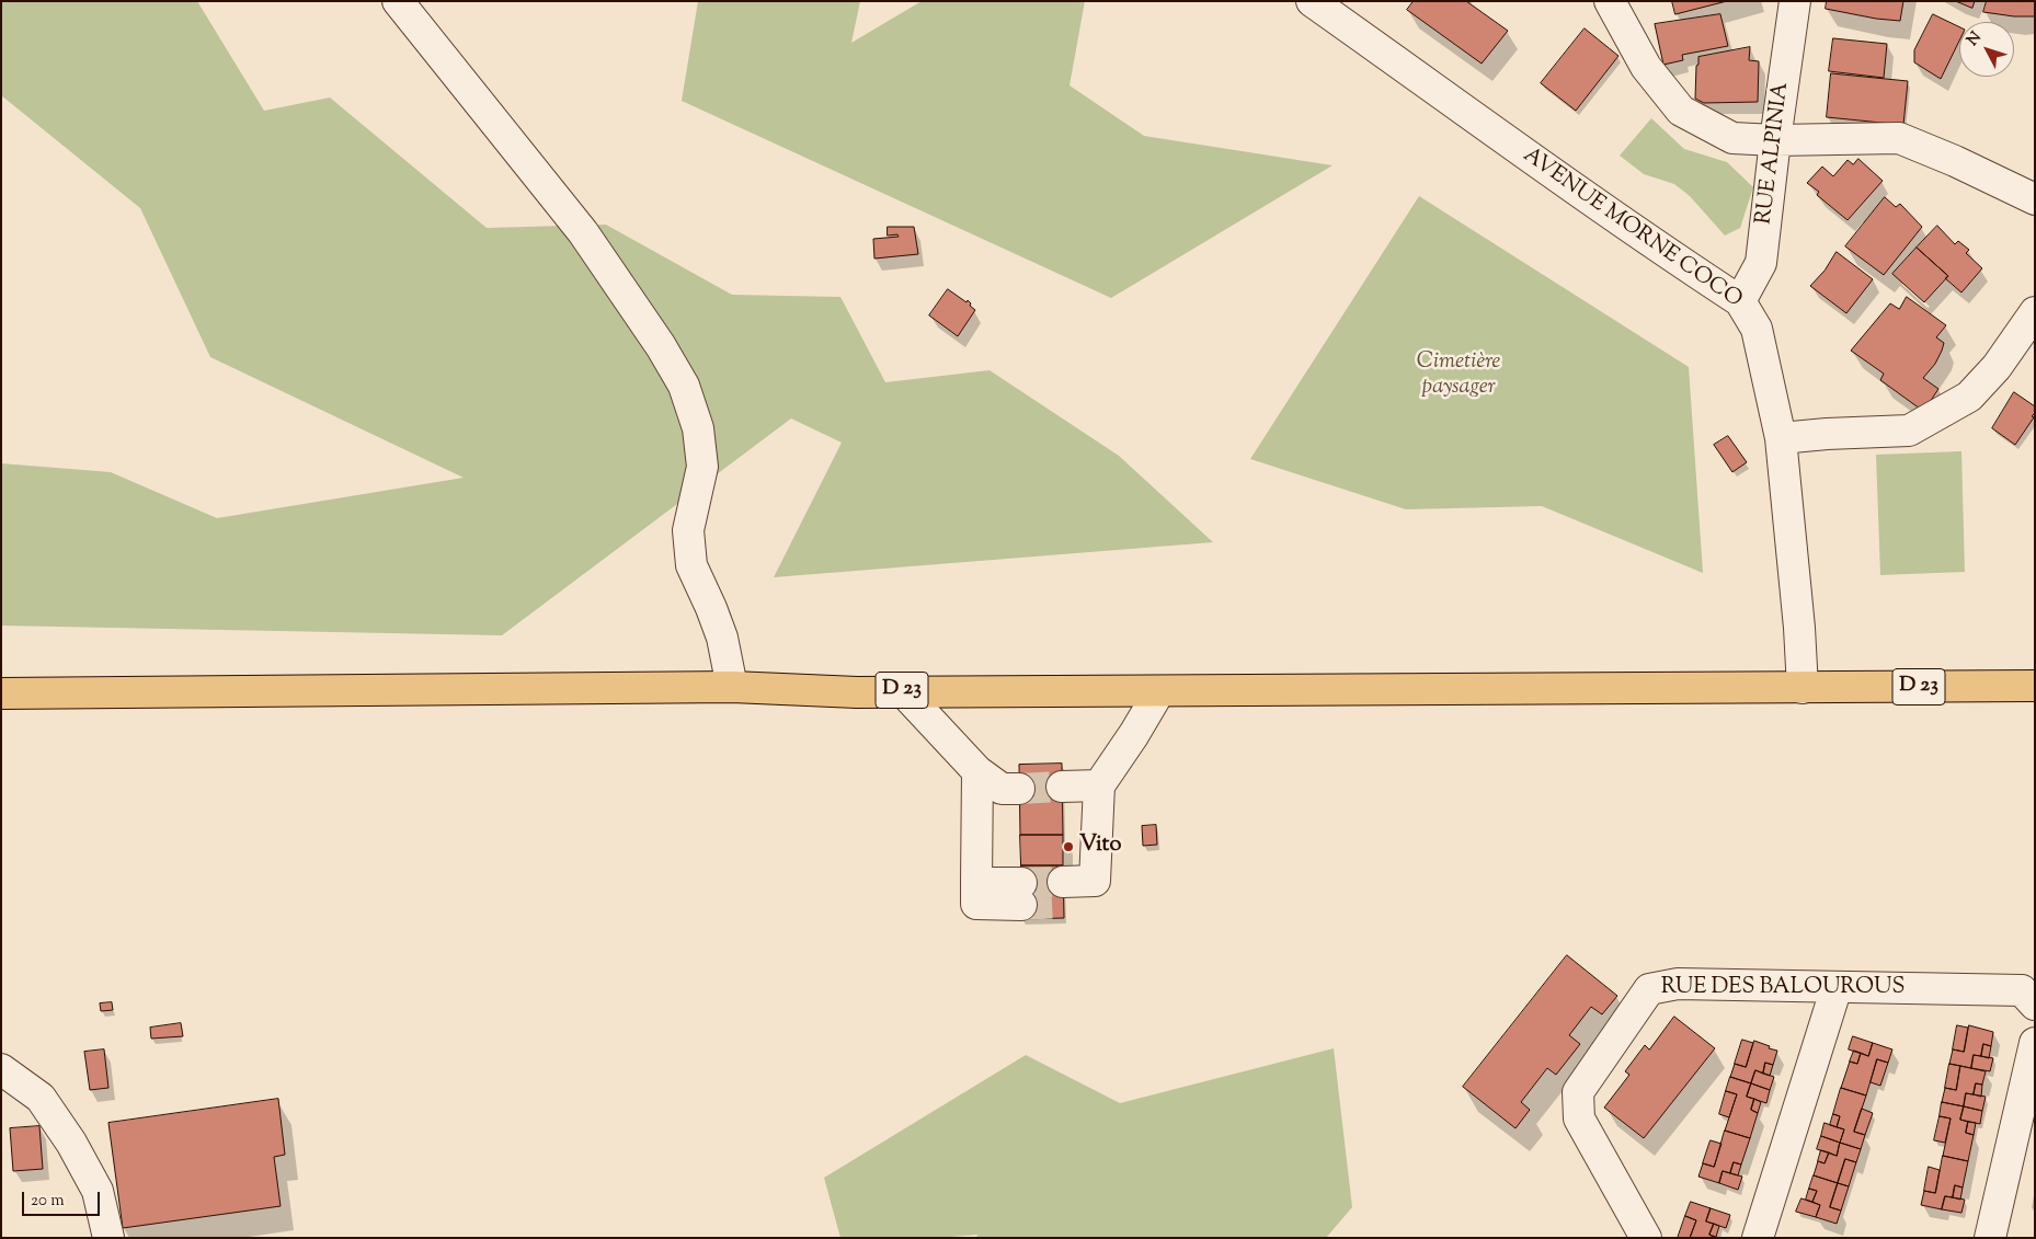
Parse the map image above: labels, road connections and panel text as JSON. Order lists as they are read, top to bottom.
{
  "streets": {
    "main road": ["D 23"],
    "street": ["RUE ALPINIA", "AVENUE MORNE COCO", "RUE DES BALOUROUS"]
  },
  "crossings": [
    ["RUE ALPINIA", "AVENUE MORNE COCO"],
    ["AVENUE MORNE COCO", "D 23"]
  ],
  "parks": ["Cimetière paysager"],
  "places": ["Vito"],
  "scale_bar": "20 m",
  "north": "top left"
}
